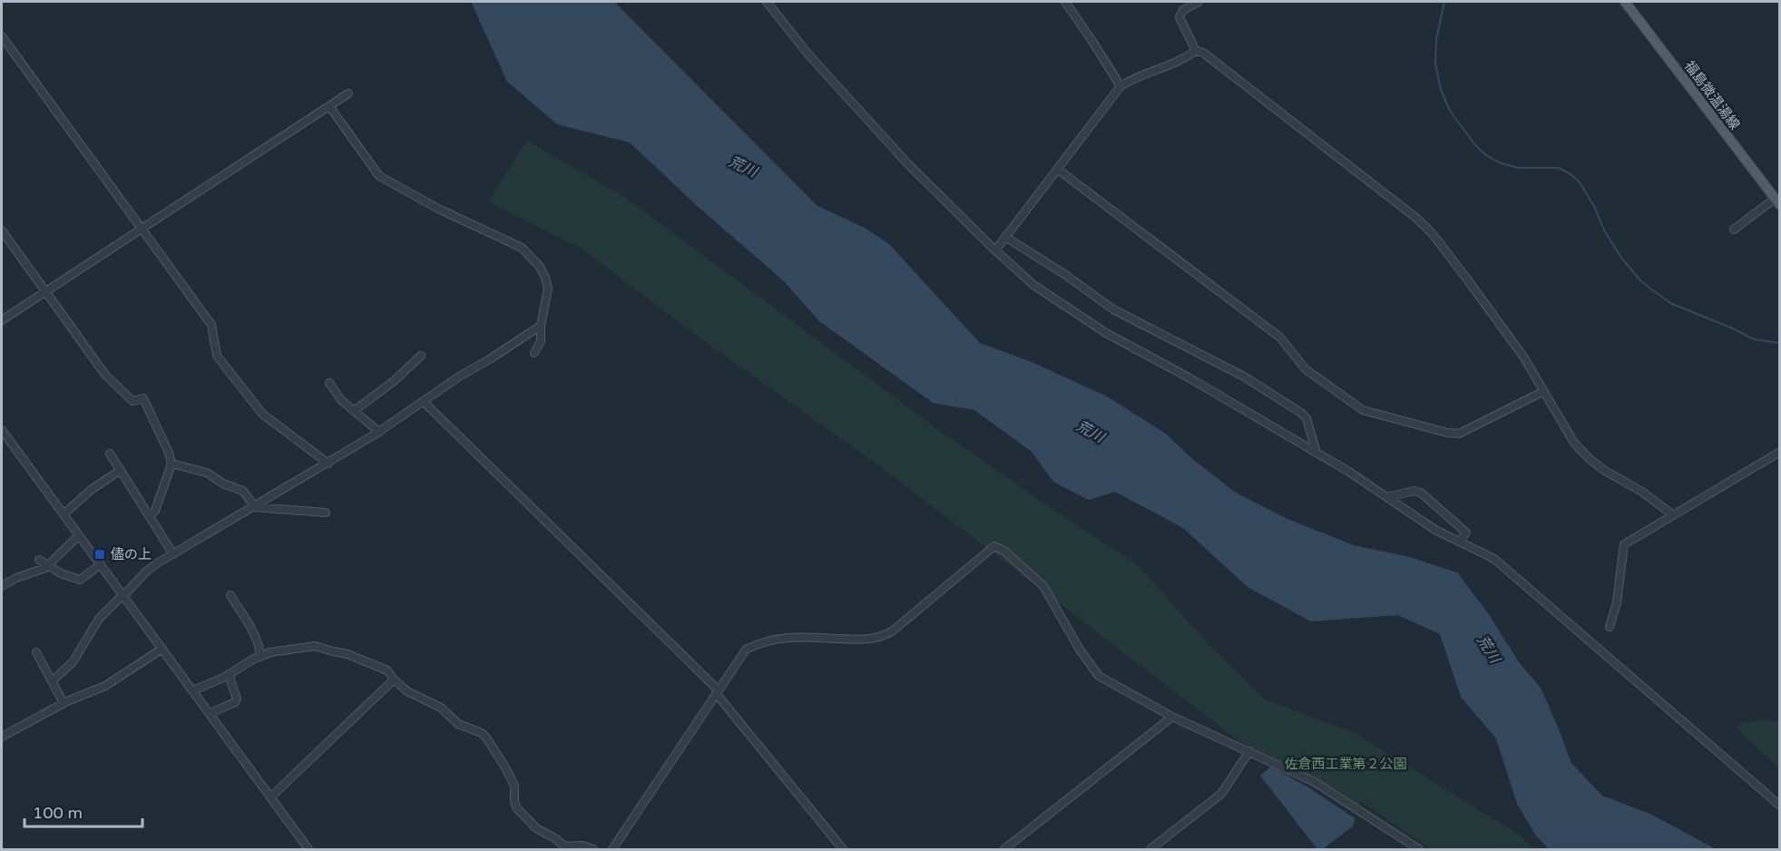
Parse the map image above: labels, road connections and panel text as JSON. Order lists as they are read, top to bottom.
{
  "streets": {
    "main road": ["福島微温湯線"]
  },
  "water": ["荒川"],
  "parks": ["佐倉西工業第２公園"],
  "places": {
    "transit": ["儘の上"]
  },
  "scale_bar": "100 m"
}
